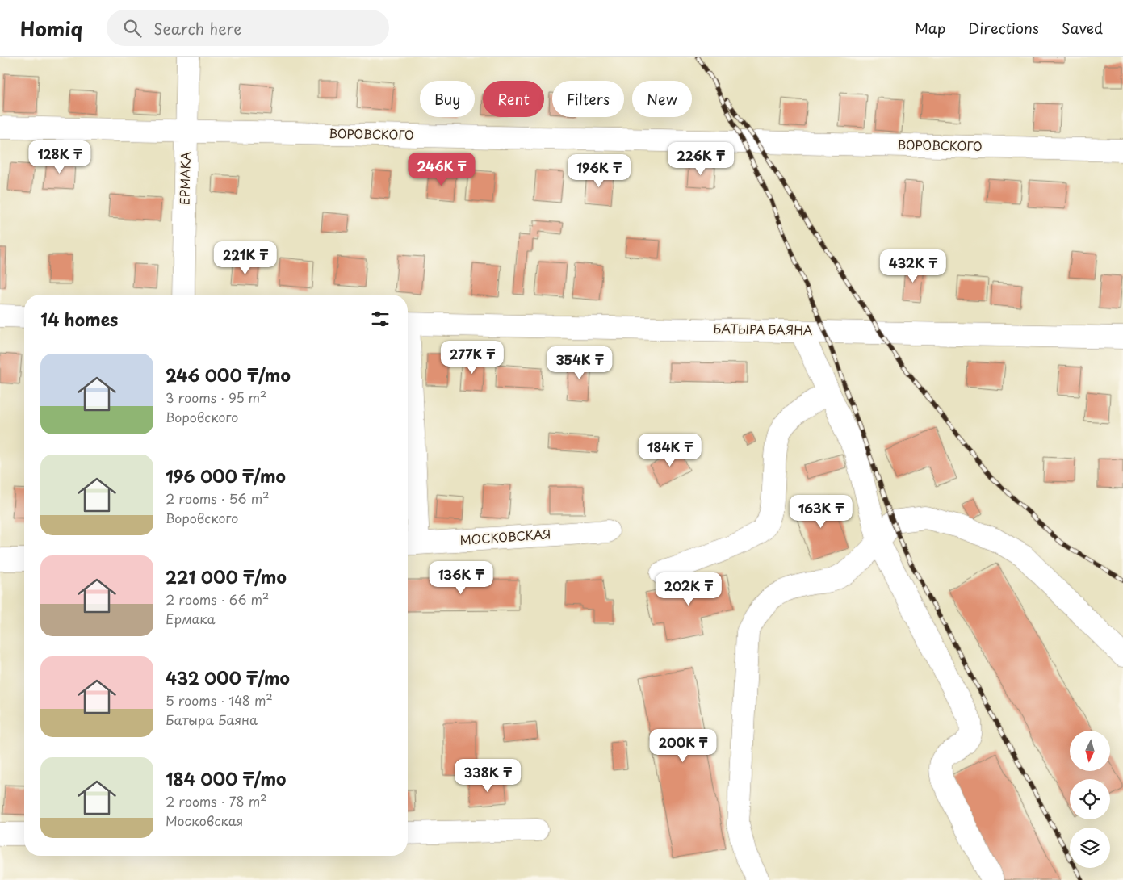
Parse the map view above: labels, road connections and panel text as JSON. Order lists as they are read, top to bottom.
{
  "streets": {
    "street": [
      "ВОРОВСКОГО",
      "ЕРМАКА",
      "БАТЫРА БАЯНА",
      "МОСКОВСКАЯ"
    ]
  },
  "crossings": [
    ["ВОРОВСКОГО", "ЕРМАКА"]
  ],
  "north": "bottom",
  "page": {
    "header": "Homiq",
    "search": "Search here",
    "nav": ["Map", "Directions", "Saved"],
    "chip": [
      "Buy",
      "Rent",
      "Filters",
      "New"
    ],
    "price": [
      "128K ₸",
      "226K ₸",
      "246K ₸",
      "196K ₸",
      "221K ₸",
      "432K ₸",
      "277K ₸",
      "354K ₸",
      "184K ₸",
      "163K ₸",
      "136K ₸",
      "202K ₸",
      "200K ₸",
      "338K ₸"
    ],
    "heading": "14 homes",
    "list": [
      {
        "name": "246 000 ₸/mo",
        "note": "3 rooms · 95 m² · Воровского"
      },
      {
        "name": "196 000 ₸/mo",
        "note": "2 rooms · 56 m² · Воровского"
      },
      {
        "name": "221 000 ₸/mo",
        "note": "2 rooms · 66 m² · Ермака"
      },
      {
        "name": "432 000 ₸/mo",
        "note": "5 rooms · 148 m² · Батыра Баяна"
      },
      {
        "name": "184 000 ₸/mo",
        "note": "2 rooms · 78 m² · Московская"
      }
    ]
  }
}
